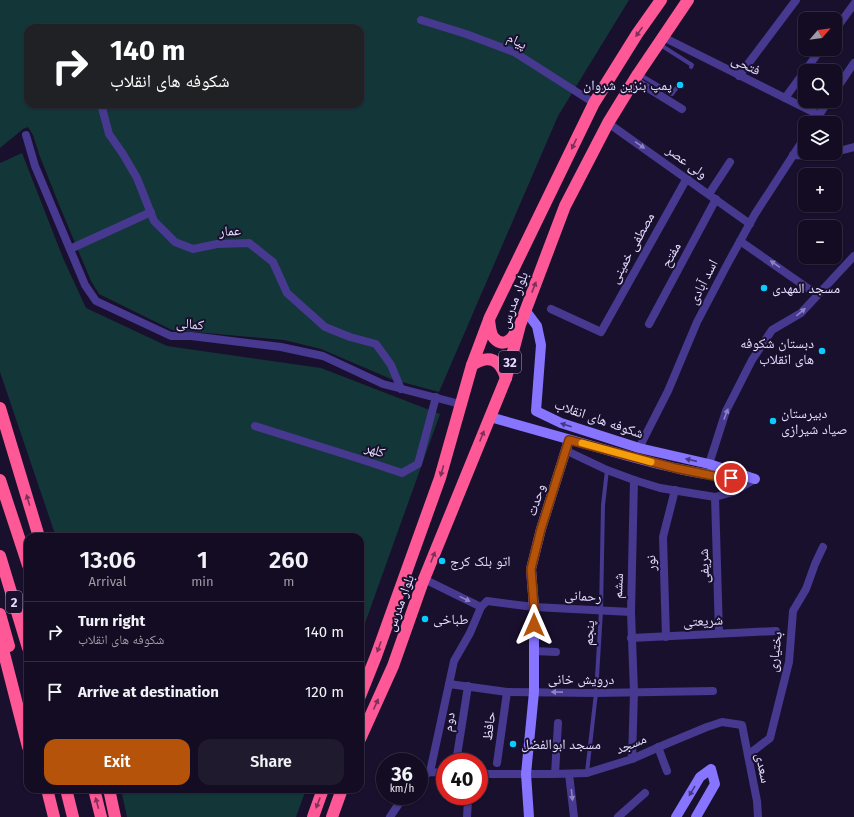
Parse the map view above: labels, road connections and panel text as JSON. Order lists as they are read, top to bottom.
{
  "streets": {
    "highway": ["بلوار مدرس", "32", "2"],
    "street": [
      "پیام",
      "فتحی",
      "ولی عصر",
      "عمار",
      "مصطفی خمینی",
      "مفتح",
      "اسد آبادی",
      "کمالی",
      "شکوفه های انقلاب",
      "کلهر",
      "وحدت",
      "نور",
      "شریفی",
      "ششم",
      "رحمانی",
      "شریعتی",
      "بختیاری",
      "درویش خانی",
      "دوم",
      "حافظ",
      "مسجد",
      "سعدی"
    ],
    "lane": ["پنجم"]
  },
  "crossings": [
    ["پیام", "بلوار مدرس"],
    ["فتحی", "بلوار مدرس"],
    ["ولی عصر", "مصطفی خمینی"],
    ["ولی عصر", "مفتح"],
    ["ولی عصر", "اسد آبادی"],
    ["ولی عصر", "بلوار مدرس"],
    ["عمار", "کمالی"],
    ["اسد آبادی", "شکوفه های انقلاب"],
    ["بلوار مدرس", "کمالی"],
    ["بلوار مدرس", "شکوفه های انقلاب"],
    ["کمالی", "کلهر"],
    ["وحدت", "رحمانی"],
    ["وحدت", "درویش خانی"],
    ["وحدت", "مسجد"],
    ["نور", "شریعتی"],
    ["شریفی", "شریعتی"],
    ["ششم", "رحمانی"],
    ["ششم", "شریعتی"],
    ["ششم", "درویش خانی"],
    ["ششم", "مسجد"],
    ["رحمانی", "پنجم"],
    ["پنجم", "درویش خانی"],
    ["پنجم", "مسجد"],
    ["بختیاری", "سعدی"],
    ["درویش خانی", "دوم"],
    ["درویش خانی", "حافظ"],
    ["مسجد", "سعدی"]
  ],
  "places": [
    "پمپ بنزین شروان",
    "مسجد المهدی",
    "دبستان شکوفه های انقلاب",
    "دبیرستان صیاد شیرازی",
    "اتو بلک کرج",
    "طباخی",
    "مسجد ابوالفضل"
  ],
  "north": "top right",
  "page": {
    "map_buttons": ["+", "−"],
    "turn": ["140 m", "شکوفه های انقلاب"],
    "eta": [
      "13:06",
      "Arrival",
      "1",
      "min",
      "260",
      "m"
    ],
    "list": [
      {
        "name": "Turn right",
        "note": "شکوفه های انقلاب",
        "value": "140 m"
      },
      {
        "name": "Arrive at destination",
        "value": "120 m"
      }
    ],
    "buttons": ["Exit", "Share"],
    "speed": "36 km/h",
    "limit": "40"
  }
}
